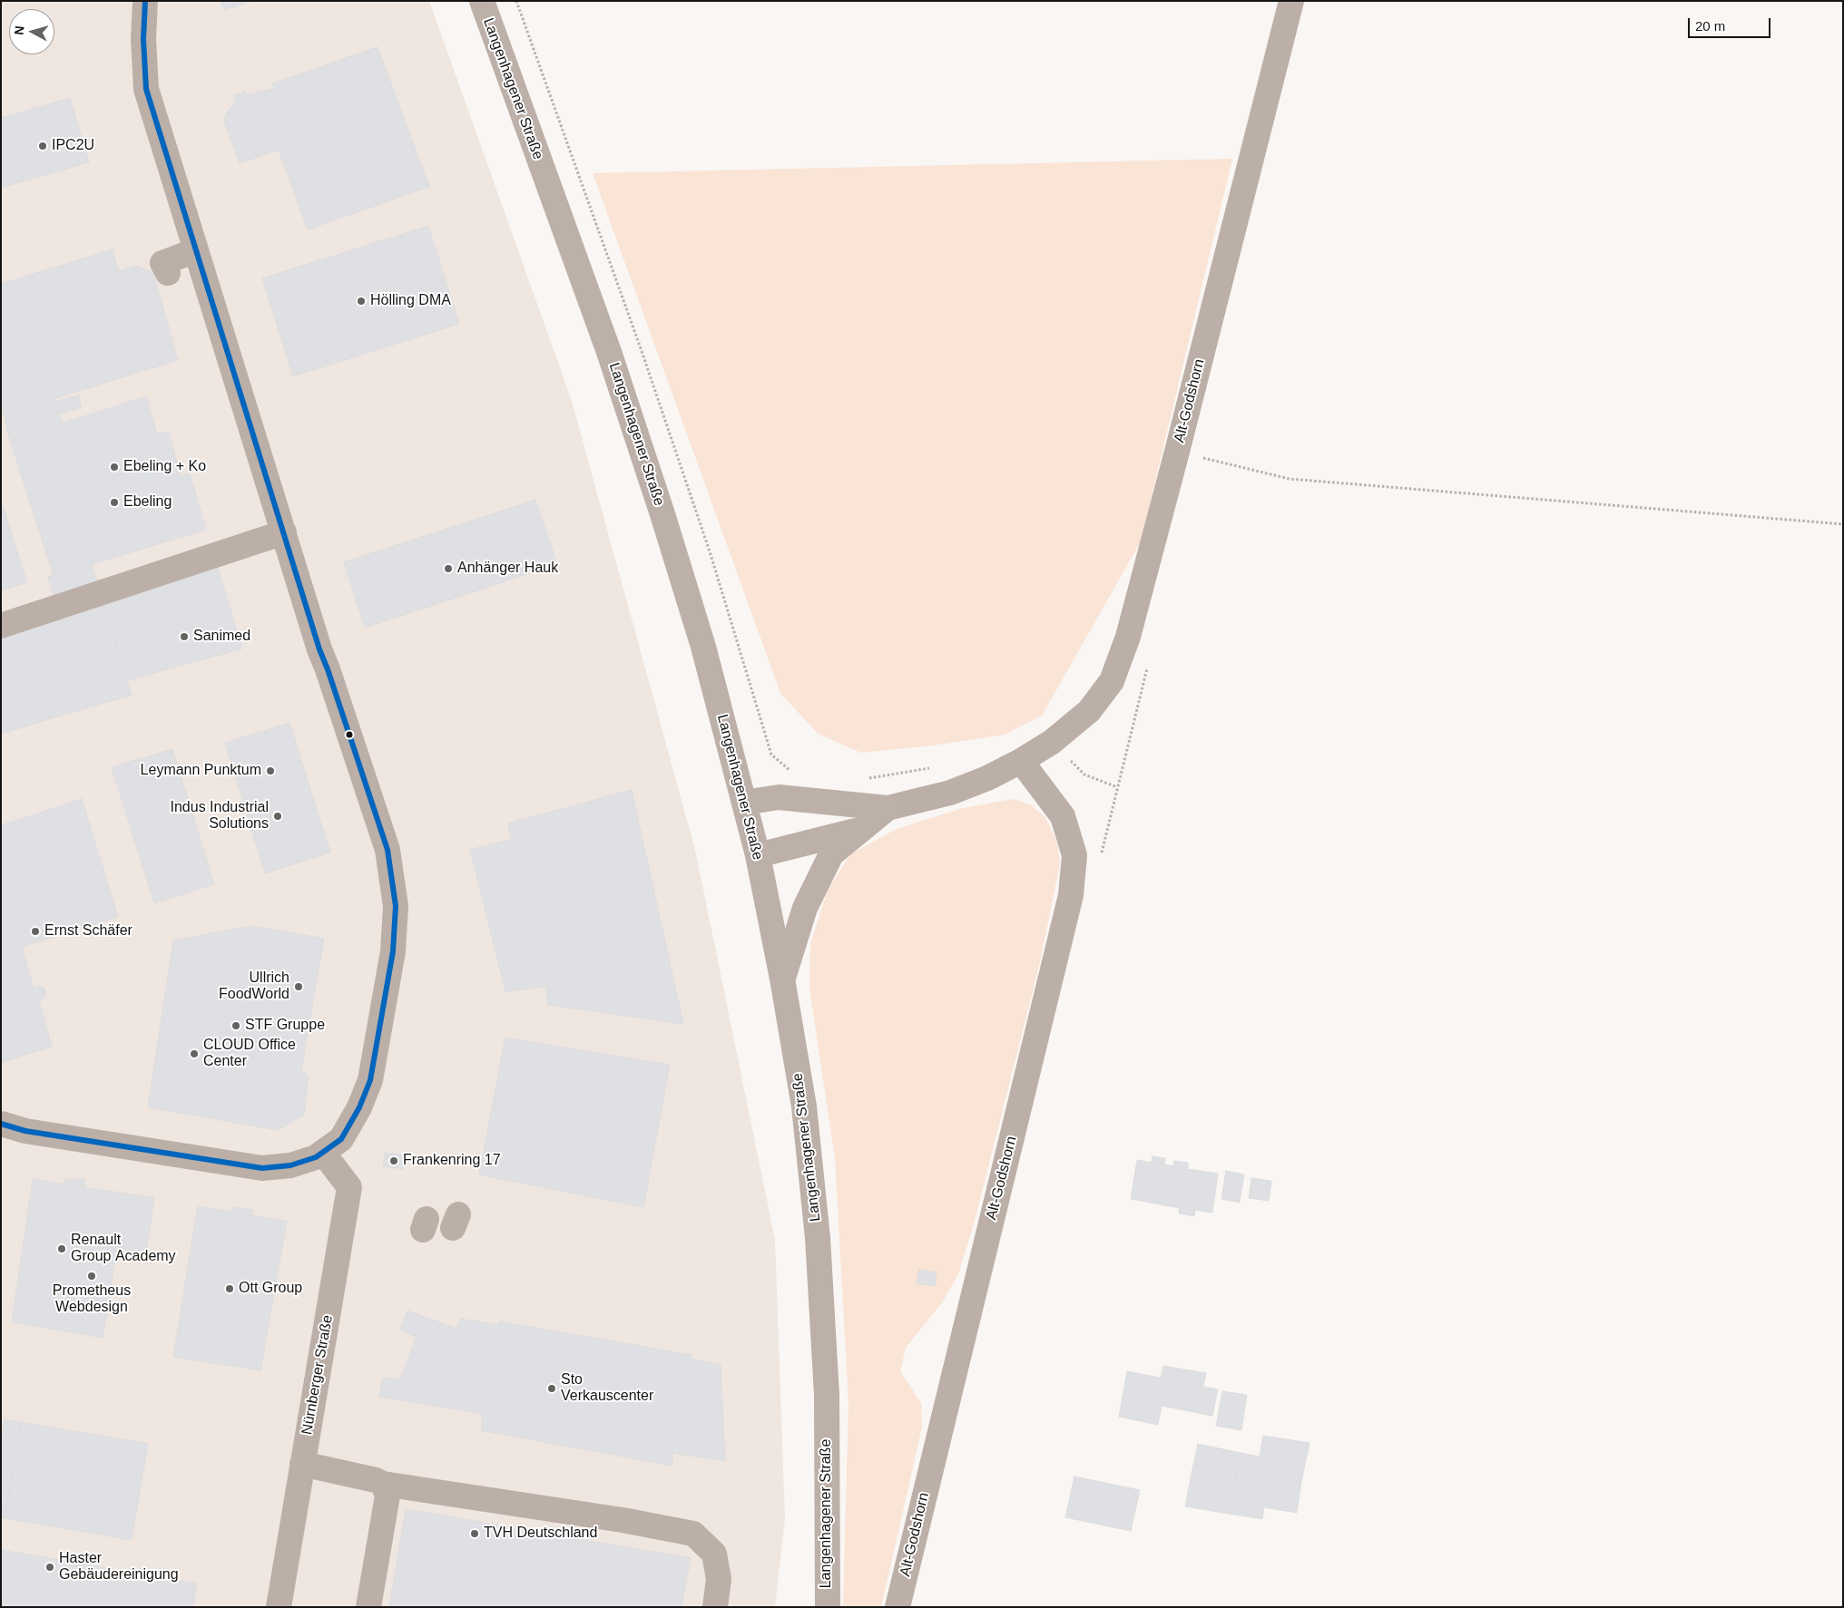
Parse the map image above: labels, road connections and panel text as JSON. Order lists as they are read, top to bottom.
{
  "streets": {
    "main road": ["Langenhagener Straße"],
    "street": ["Alt-Godshorn", "Nürnberger Straße"]
  },
  "places": [
    "IPC2U",
    "Hölling DMA",
    "Ebeling + Ko",
    "Ebeling",
    "Anhänger Hauk",
    "Sanimed",
    "Leymann Punktum",
    "Indus Industrial Solutions",
    "Ernst Schäfer",
    "Ullrich FoodWorld",
    "STF Gruppe",
    "CLOUD Office Center",
    "Frankenring 17",
    "Renault Group Academy",
    "Prometheus Webdesign",
    "Ott Group",
    "Sto Verkauscenter",
    "TVH Deutschland",
    "Haster Gebäudereinigung"
  ],
  "scale_bar": "20 m",
  "north": "left"
}
